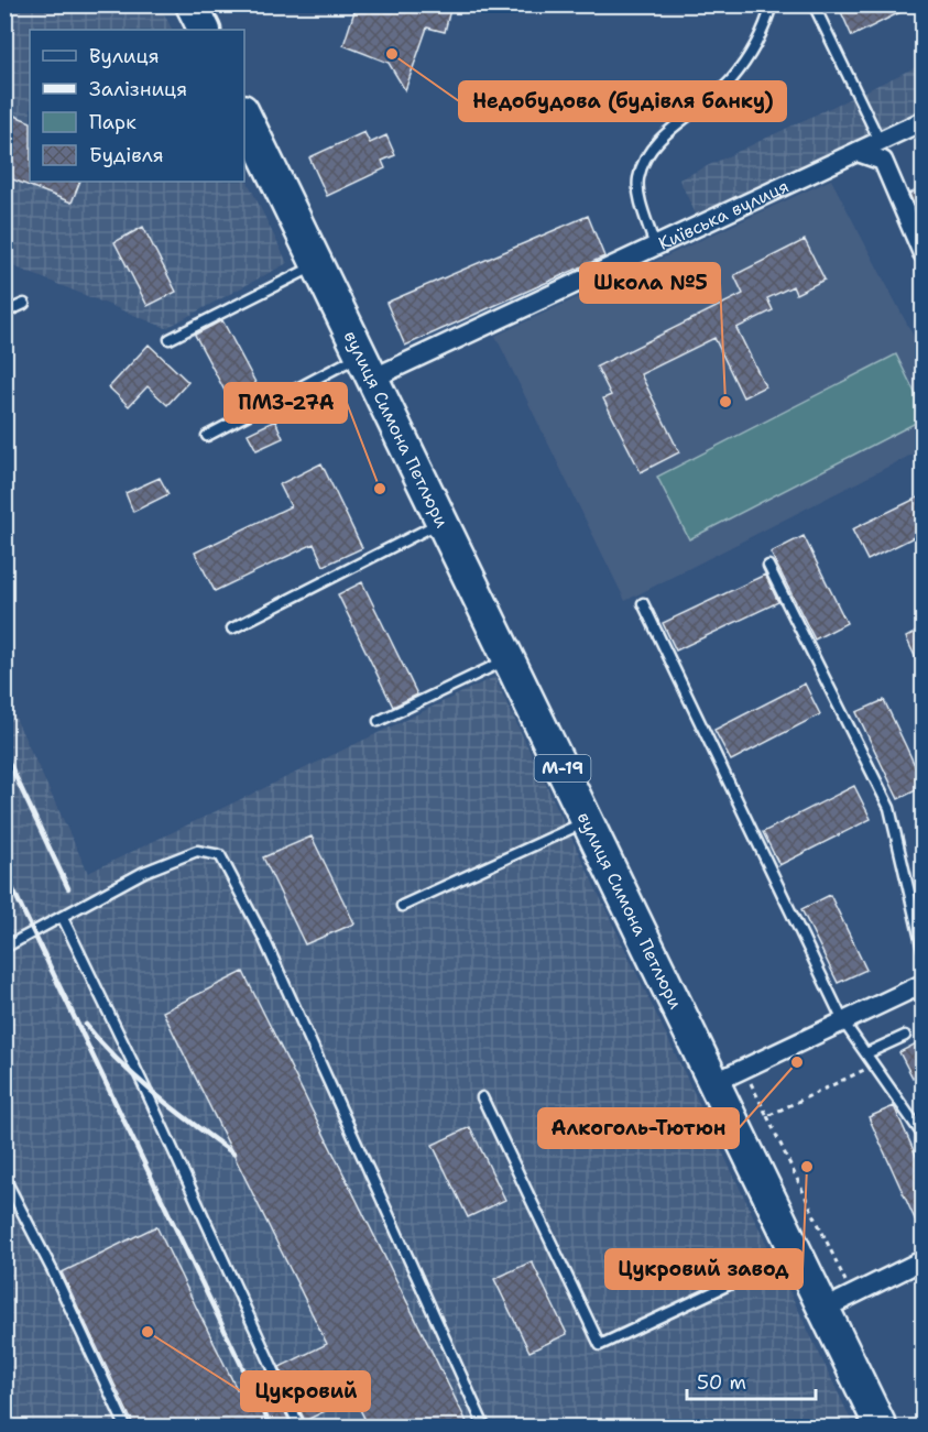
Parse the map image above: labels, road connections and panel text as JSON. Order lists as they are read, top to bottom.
{
  "streets": {
    "highway": ["вулиця Симона Петлюри", "М-19"],
    "street": ["Київська вулиця"]
  },
  "crossings": [
    ["Київська вулиця", "вулиця Симона Петлюри"]
  ],
  "places": [
    "Недобудова (будівля банку)",
    "Школа №5",
    "ПМЗ-27А",
    "Алкоголь-Тютюн",
    "Цукровий завод",
    "Цукровий"
  ],
  "legend": [
    "Вулиця",
    "Залізниця",
    "Парк",
    "Будівля"
  ],
  "scale_bar": "50 m"
}
